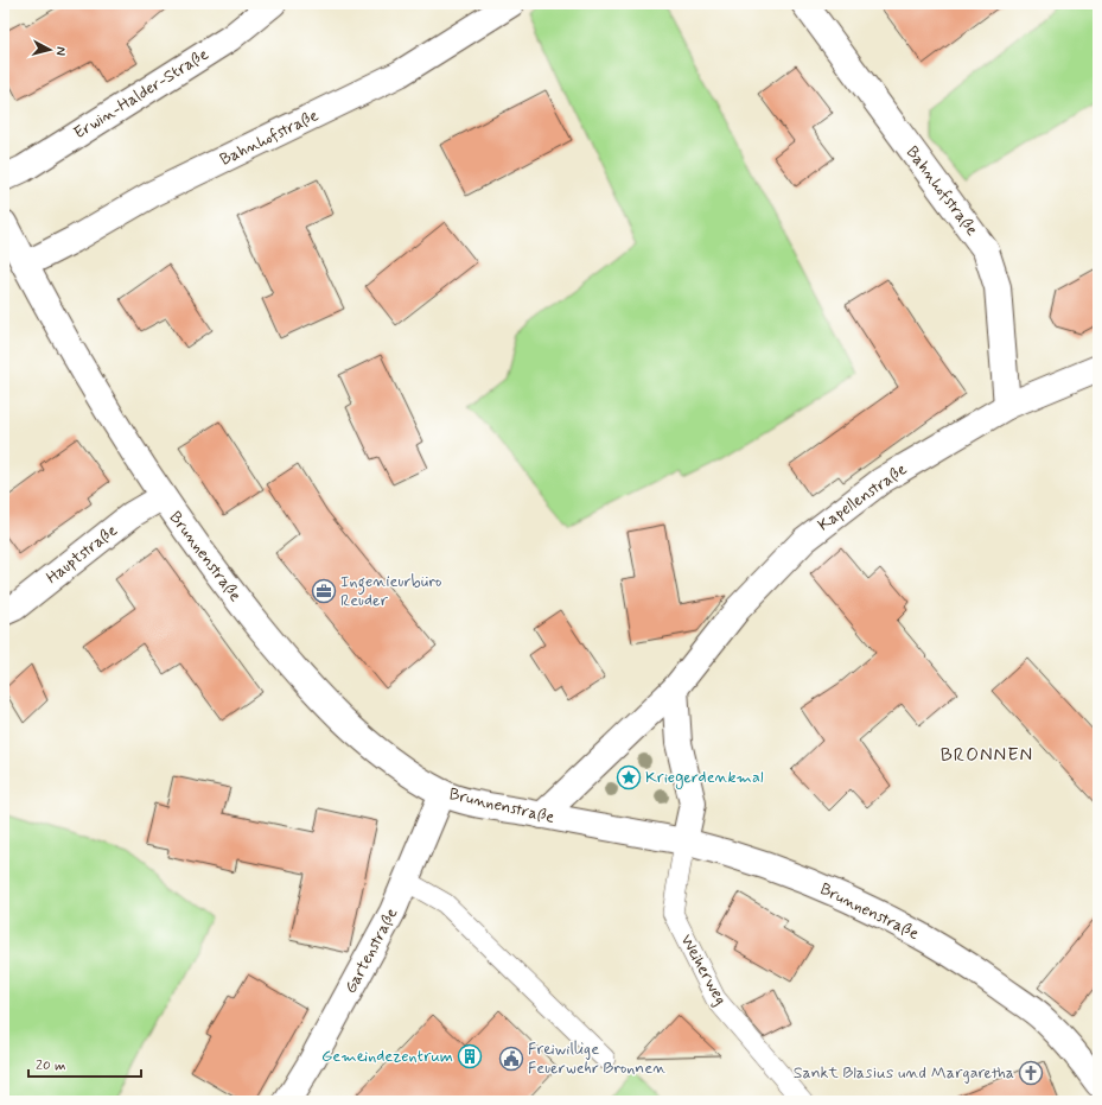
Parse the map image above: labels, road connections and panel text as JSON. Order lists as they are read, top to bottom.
{
  "streets": {
    "street": [
      "Erwin-Halder-Straße",
      "Bahnhofstraße",
      "Kapellenstraße",
      "Hauptstraße",
      "Brunnenstraße",
      "Gartenstraße"
    ],
    "lane": ["Weiherweg"]
  },
  "crossings": [
    ["Bahnhofstraße", "Kapellenstraße"],
    ["Bahnhofstraße", "Brunnenstraße"],
    ["Kapellenstraße", "Brunnenstraße"],
    ["Hauptstraße", "Brunnenstraße"],
    ["Brunnenstraße", "Gartenstraße"],
    ["Brunnenstraße", "Weiherweg"]
  ],
  "districts": ["BRONNEN"],
  "places": {
    "office": ["Ingenieurbüro Reuder"],
    "place": ["Kriegerdenkmal"],
    "building": ["Gemeindezentrum"],
    "public building": ["Freiwillige Feuerwehr Bronnen"],
    "church": ["Sankt Blasius und Margaretha"]
  },
  "scale_bar": "20 m",
  "north": "right"
}
